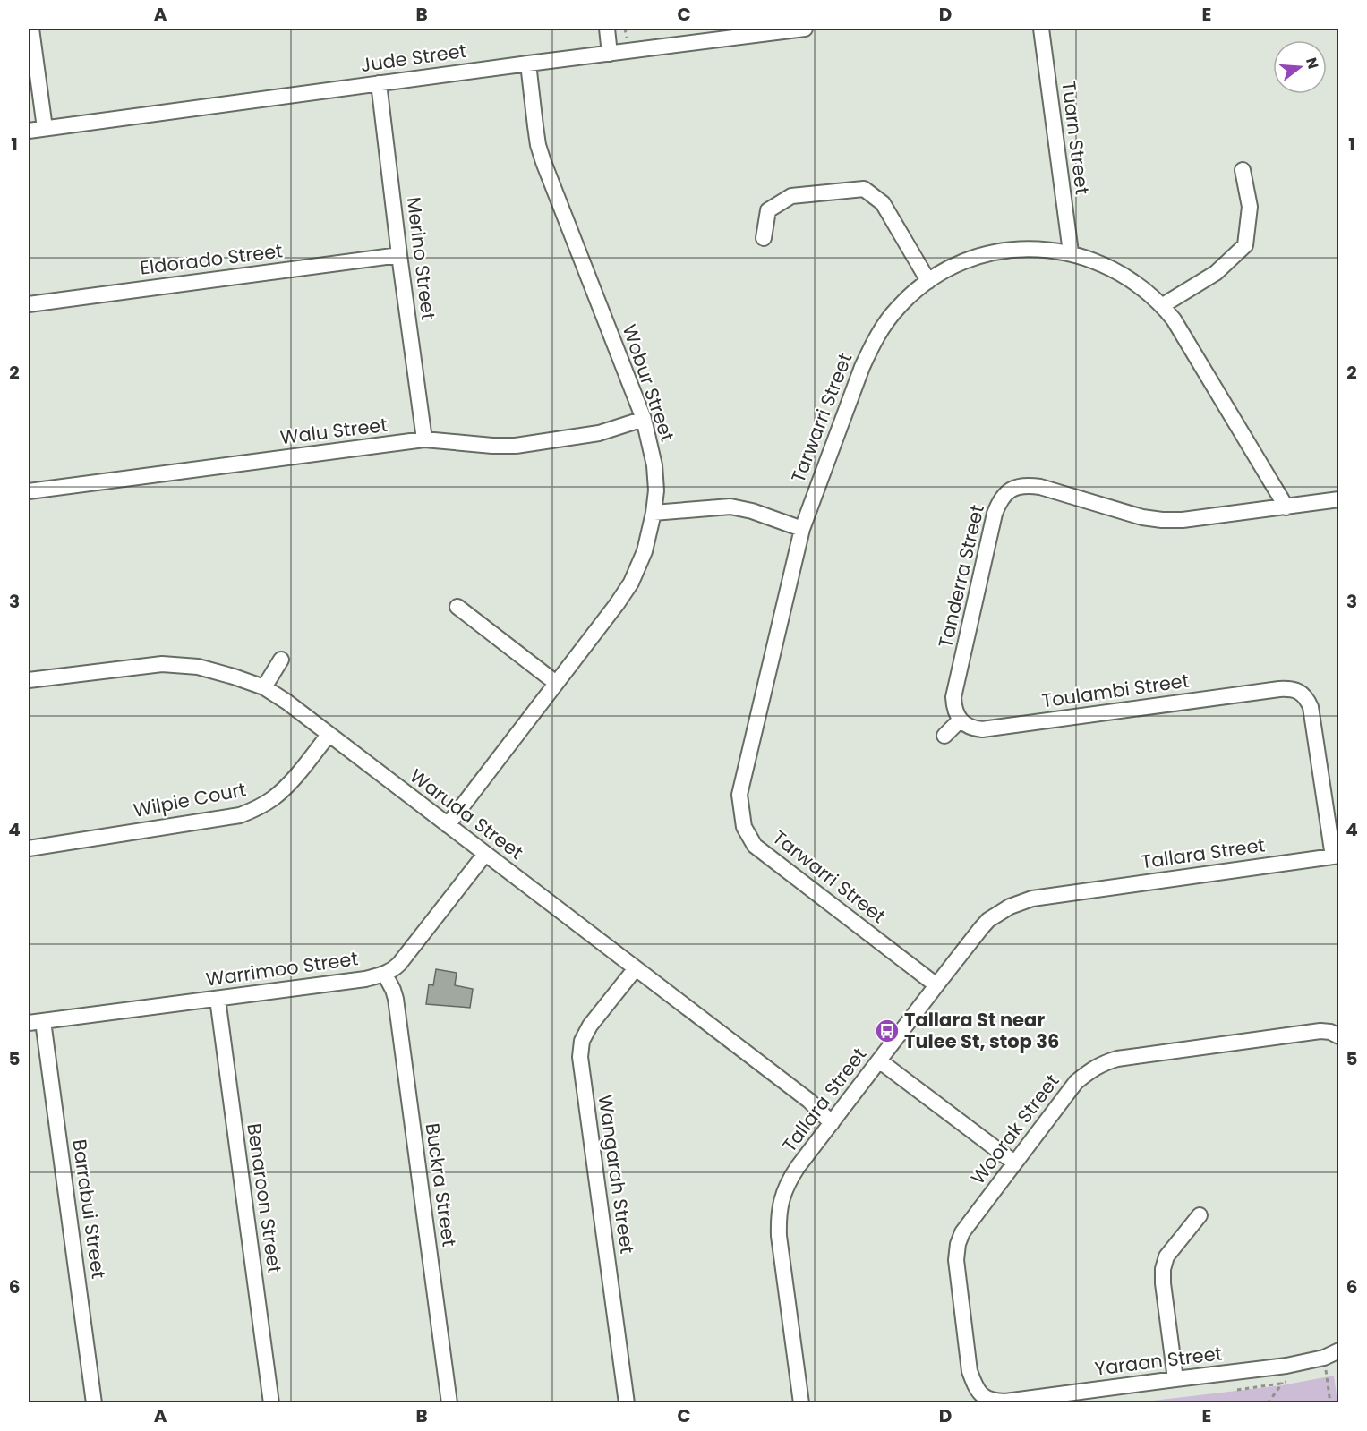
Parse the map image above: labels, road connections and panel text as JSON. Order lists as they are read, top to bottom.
{
  "streets": {
    "street": [
      "Jude Street",
      "Tuarn Street",
      "Merino Street",
      "Eldorado Street",
      "Wobur Street",
      "Tarwarri Street",
      "Walu Street",
      "Tanderra Street",
      "Toulambi Street",
      "Wilpie Court",
      "Waruda Street",
      "Tallara Street",
      "Warrimoo Street",
      "Woorak Street",
      "Wangarah Street",
      "Buckra Street",
      "Benaroon Street",
      "Barrabui Street",
      "Yaraan Street"
    ]
  },
  "crossings": [
    ["Jude Street", "Merino Street"],
    ["Jude Street", "Wobur Street"],
    ["Tuarn Street", "Tarwarri Street"],
    ["Merino Street", "Eldorado Street"],
    ["Merino Street", "Walu Street"],
    ["Wobur Street", "Walu Street"],
    ["Wobur Street", "Waruda Street"],
    ["Tarwarri Street", "Tanderra Street"],
    ["Tarwarri Street", "Tallara Street"],
    ["Tanderra Street", "Toulambi Street"],
    ["Wilpie Court", "Waruda Street"],
    ["Waruda Street", "Tallara Street"],
    ["Waruda Street", "Warrimoo Street"],
    ["Waruda Street", "Wangarah Street"],
    ["Warrimoo Street", "Buckra Street"],
    ["Warrimoo Street", "Benaroon Street"],
    ["Warrimoo Street", "Barrabui Street"],
    ["Woorak Street", "Yaraan Street"]
  ],
  "places": {
    "bus stop": ["Tallara St near Tulee St, stop 36"]
  },
  "north": "right",
  "grid": {
    "columns": [
      "A",
      "B",
      "C",
      "D",
      "E"
    ],
    "rows": [
      "1",
      "2",
      "3",
      "4",
      "5",
      "6"
    ]
  }
}
